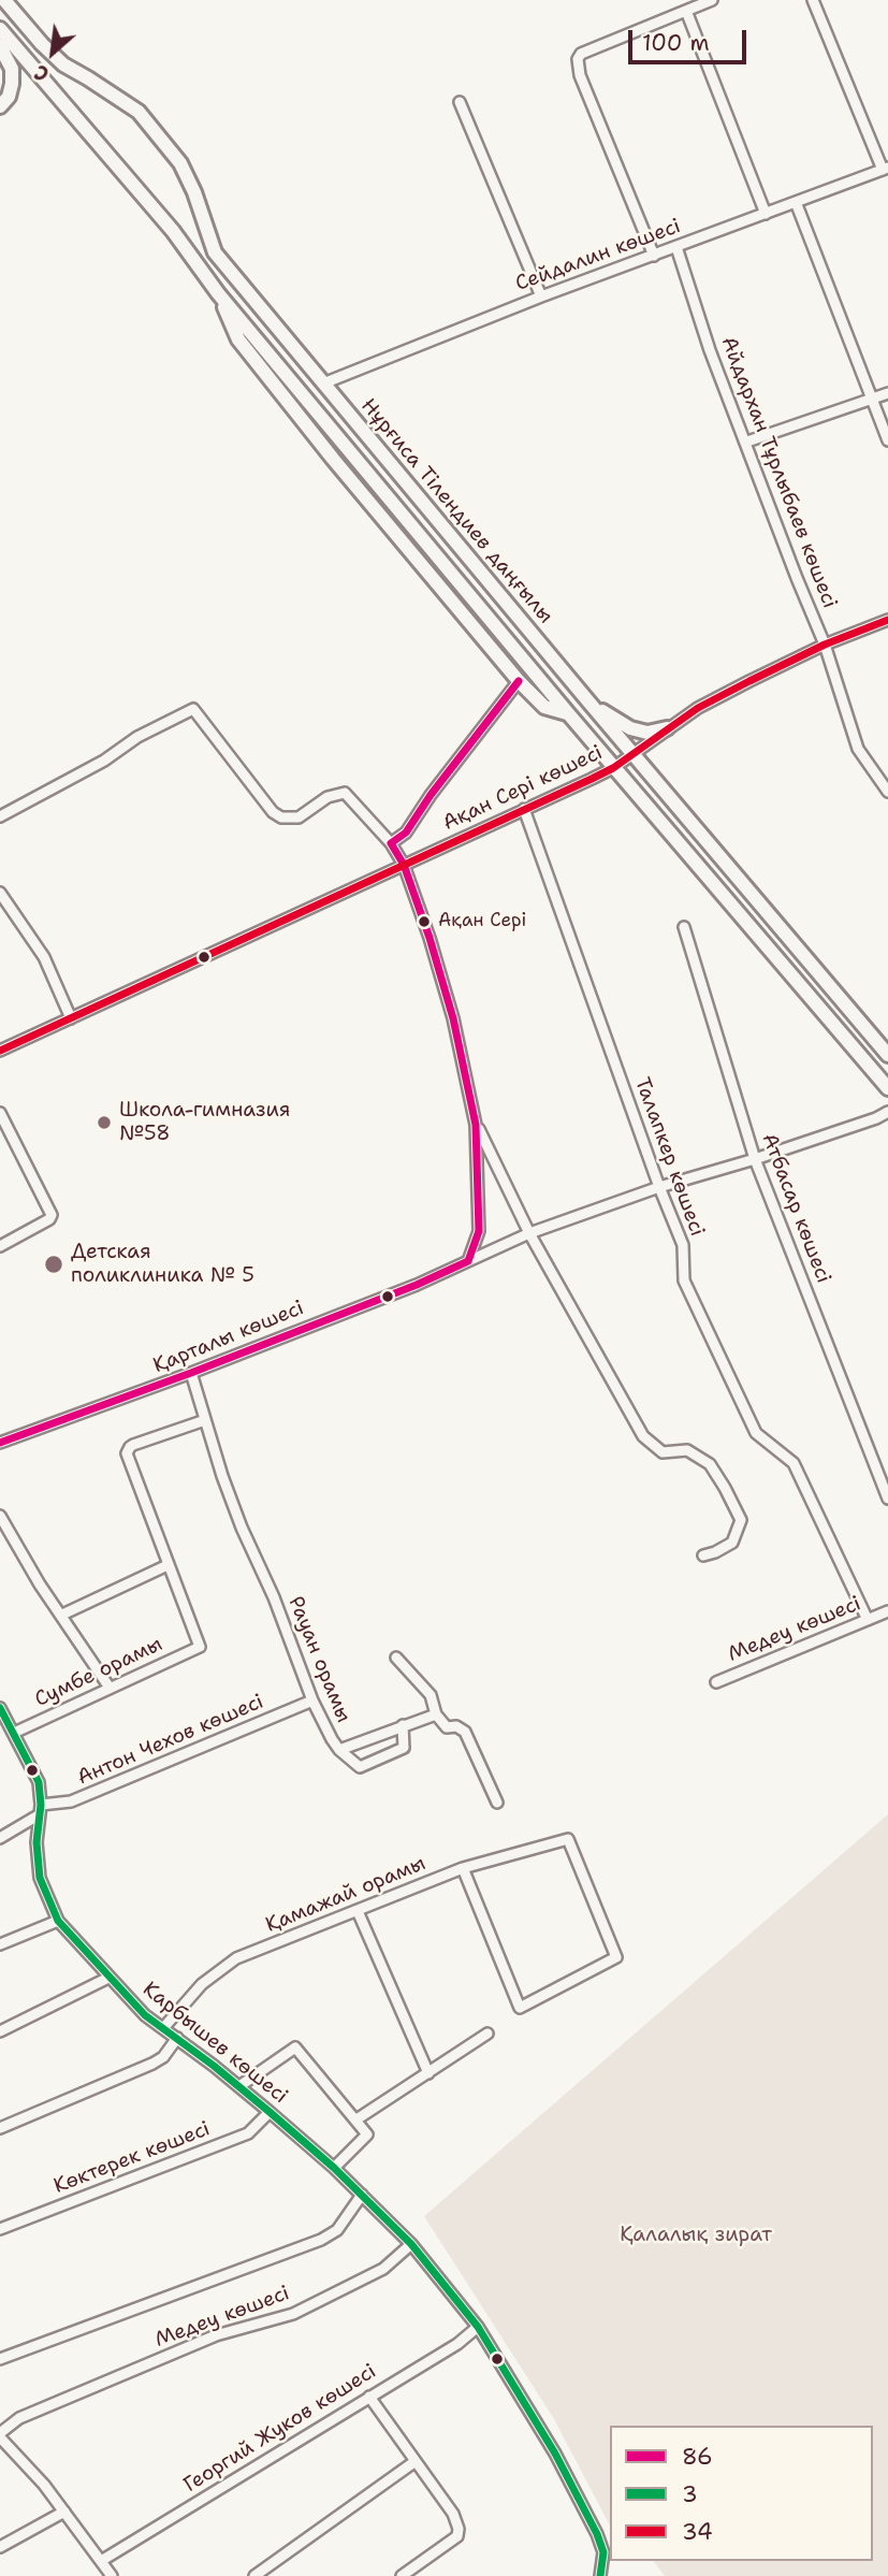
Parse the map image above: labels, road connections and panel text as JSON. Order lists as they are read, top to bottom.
{
  "streets": {
    "main road": ["Нұрғиса Тілендиев даңғылы"],
    "street": [
      "Сейдалин көшесі",
      "Айдархан Тұрлыбаев көшесі",
      "Ақан Сері көшесі",
      "Талапкер көшесі",
      "Атбасар көшесі",
      "Қарталы көшесі",
      "Медеу көшесі",
      "Рауан орамы",
      "Сумбе орамы",
      "Антон Чехов көшесі",
      "Қамажай орамы",
      "Карбышев көшесі",
      "Көктерек көшесі",
      "Георгий Жуков көшесі"
    ]
  },
  "crossings": [
    ["Сейдалин көшесі", "Айдархан Тұрлыбаев көшесі"],
    ["Сейдалин көшесі", "Нұрғиса Тілендиев даңғылы"],
    ["Айдархан Тұрлыбаев көшесі", "Ақан Сері көшесі"],
    ["Нұрғиса Тілендиев даңғылы", "Ақан Сері көшесі"],
    ["Ақан Сері көшесі", "Талапкер көшесі"],
    ["Талапкер көшесі", "Қарталы көшесі"],
    ["Талапкер көшесі", "Медеу көшесі"],
    ["Атбасар көшесі", "Қарталы көшесі"],
    ["Қарталы көшесі", "Рауан орамы"],
    ["Медеу көшесі", "Карбышев көшесі"],
    ["Рауан орамы", "Антон Чехов көшесі"],
    ["Сумбе орамы", "Карбышев көшесі"],
    ["Антон Чехов көшесі", "Карбышев көшесі"],
    ["Қамажай орамы", "Карбышев көшесі"],
    ["Карбышев көшесі", "Көктерек көшесі"],
    ["Карбышев көшесі", "Георгий Жуков көшесі"]
  ],
  "parks": ["Қалалық зират"],
  "places": ["Ақан Серi", "Школа-гимназия №58", "Детская поликлиника № 5"],
  "lines": ["transit line 34", "transit line 86", "transit line 3"],
  "legend": ["86", "3", "34"],
  "scale_bar": "100 m",
  "north": "bottom left"
}
